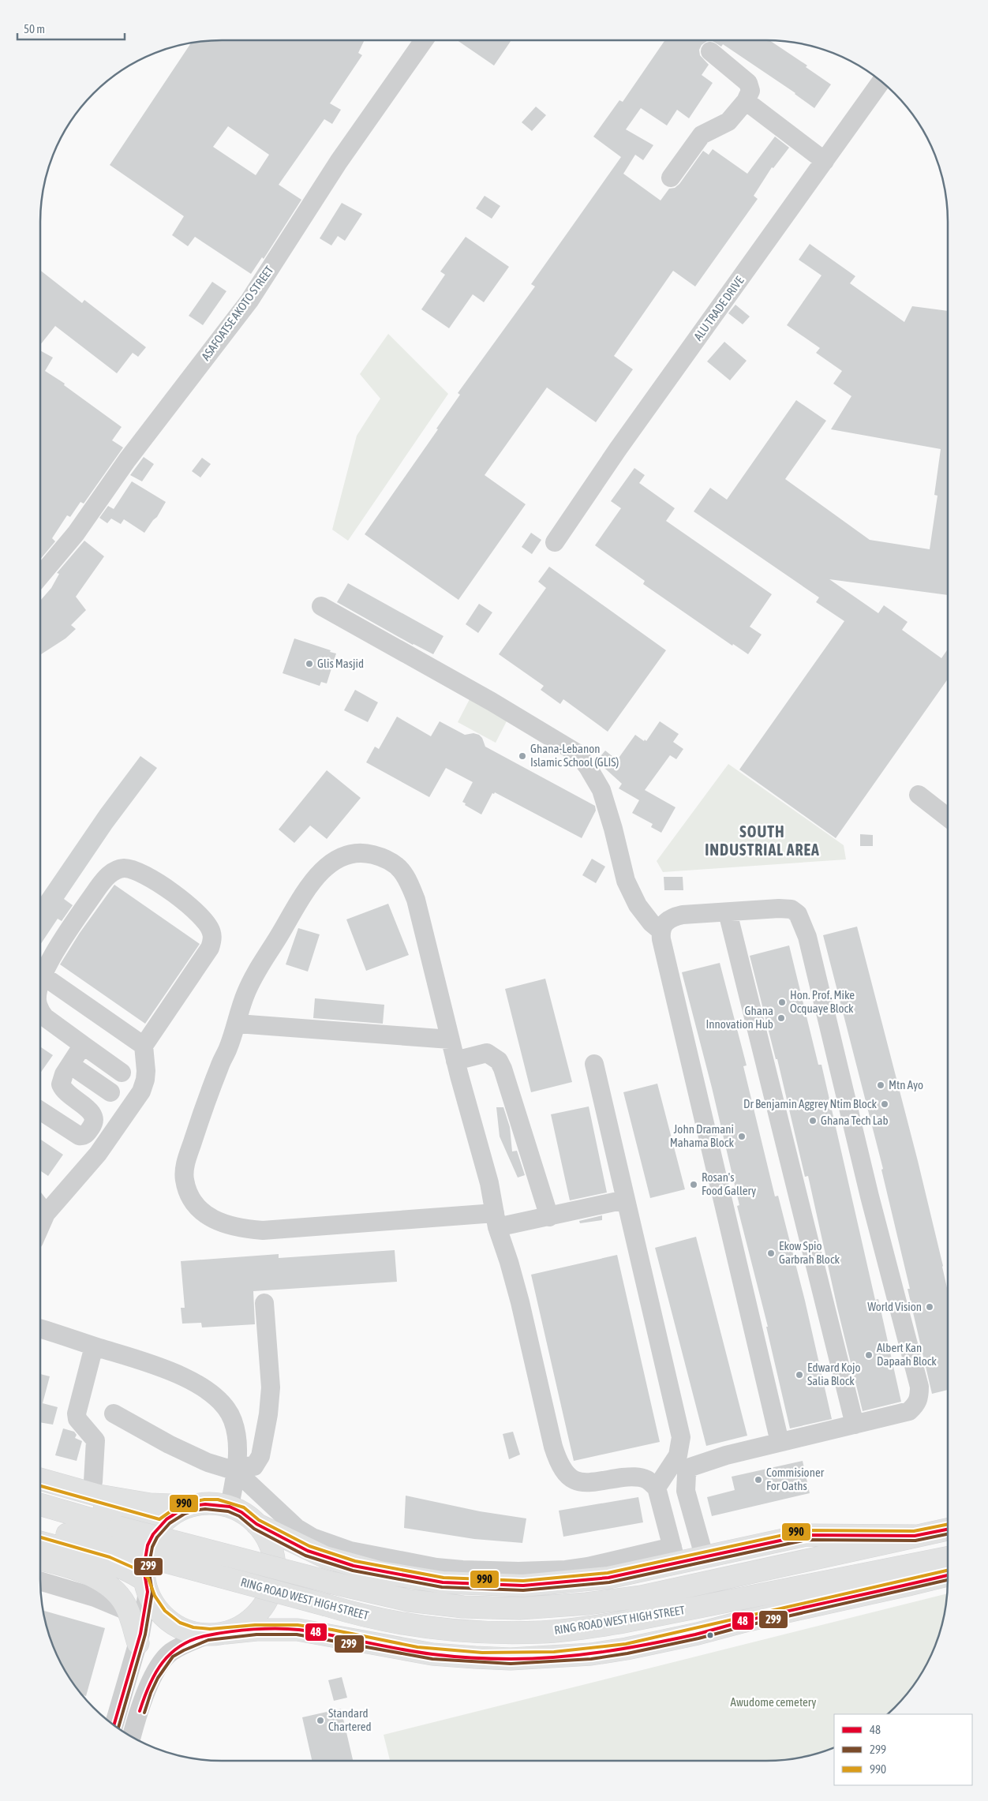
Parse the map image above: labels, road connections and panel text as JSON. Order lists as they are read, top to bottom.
{
  "streets": {
    "main road": ["RING ROAD WEST HIGH STREET"],
    "street": ["ALU TRADE DRIVE", "ASAFOATSE AKOTO STREET"]
  },
  "districts": ["SOUTH INDUSTRIAL AREA"],
  "parks": ["Awudome cemetery"],
  "places": [
    "Glis Masjid",
    "Ghana-Lebanon Islamic School (GLIS)",
    "Hon. Prof. Mike Ocquaye Block",
    "Ghana Innovation Hub",
    "Mtn Ayo",
    "Dr Benjamin Aggrey Ntim Block",
    "Ghana Tech Lab",
    "John Dramani Mahama Block",
    "Rosan's Food Gallery",
    "Ekow Spio Garbrah Block",
    "World Vision",
    "Albert Kan Dapaah Block",
    "Edward Kojo Salia Block",
    "Commisioner For Oaths",
    "Standard Chartered"
  ],
  "lines": ["transit line 990", "transit line 48", "transit line 299"],
  "legend": ["48", "299", "990"],
  "scale_bar": "50 m"
}
